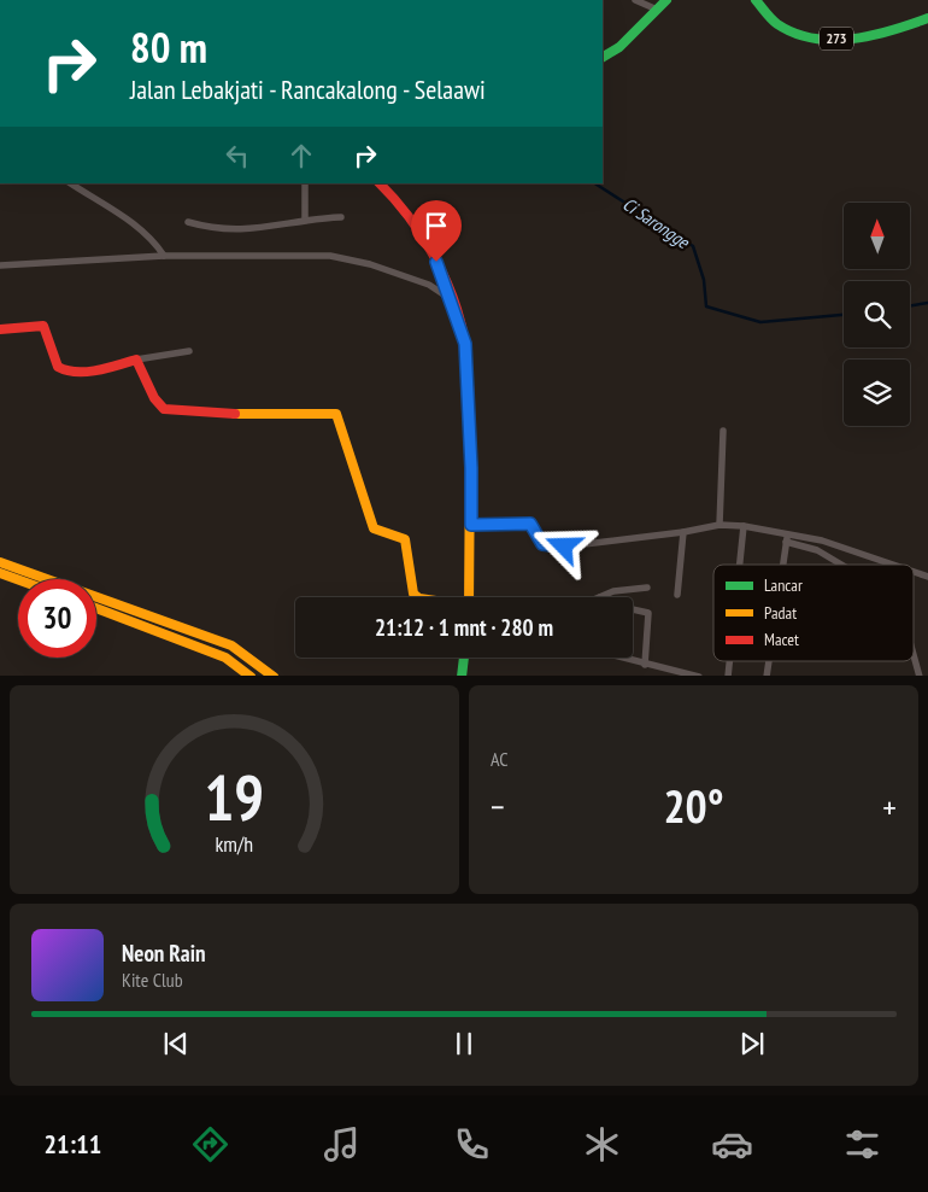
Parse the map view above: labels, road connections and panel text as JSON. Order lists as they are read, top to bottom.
{
  "streets": {
    "main road": ["273"]
  },
  "water": ["Ci Sarongge"],
  "legend": ["Lancar", "Padat", "Macet"],
  "north": "top",
  "page": {
    "turn": ["80 m", "Jalan Lebakjati - Rancakalong - Selaawi"],
    "limit": "30",
    "trip": "21:12 · 1 mnt · 280 m",
    "tile": "AC",
    "heat": ["−", "20°", "+"],
    "song": ["Neon Rain", "Kite Club"],
    "tabs": "21:11",
    "gauge": ["19", "km/h"]
  }
}
